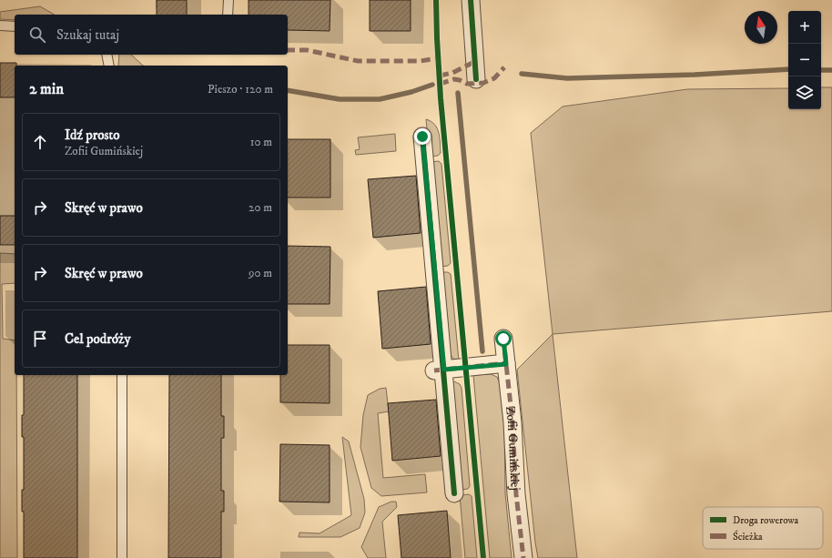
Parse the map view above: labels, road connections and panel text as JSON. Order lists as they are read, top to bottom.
{
  "streets": {
    "street": ["Zofii Gumińskiej"]
  },
  "legend": ["Droga rowerowa", "Ścieżka"],
  "north": "top",
  "page": {
    "map_buttons": ["+", "−"],
    "search": "Szukaj tutaj",
    "heading": ["2 min", "Pieszo · 120 m"],
    "list": [
      ["Idź prosto", "Zofii Gumińskiej", "10 m"],
      ["Skręć w prawo", "20 m"],
      ["Skręć w prawo", "90 m"],
      "Cel podróży"
    ]
  }
}
